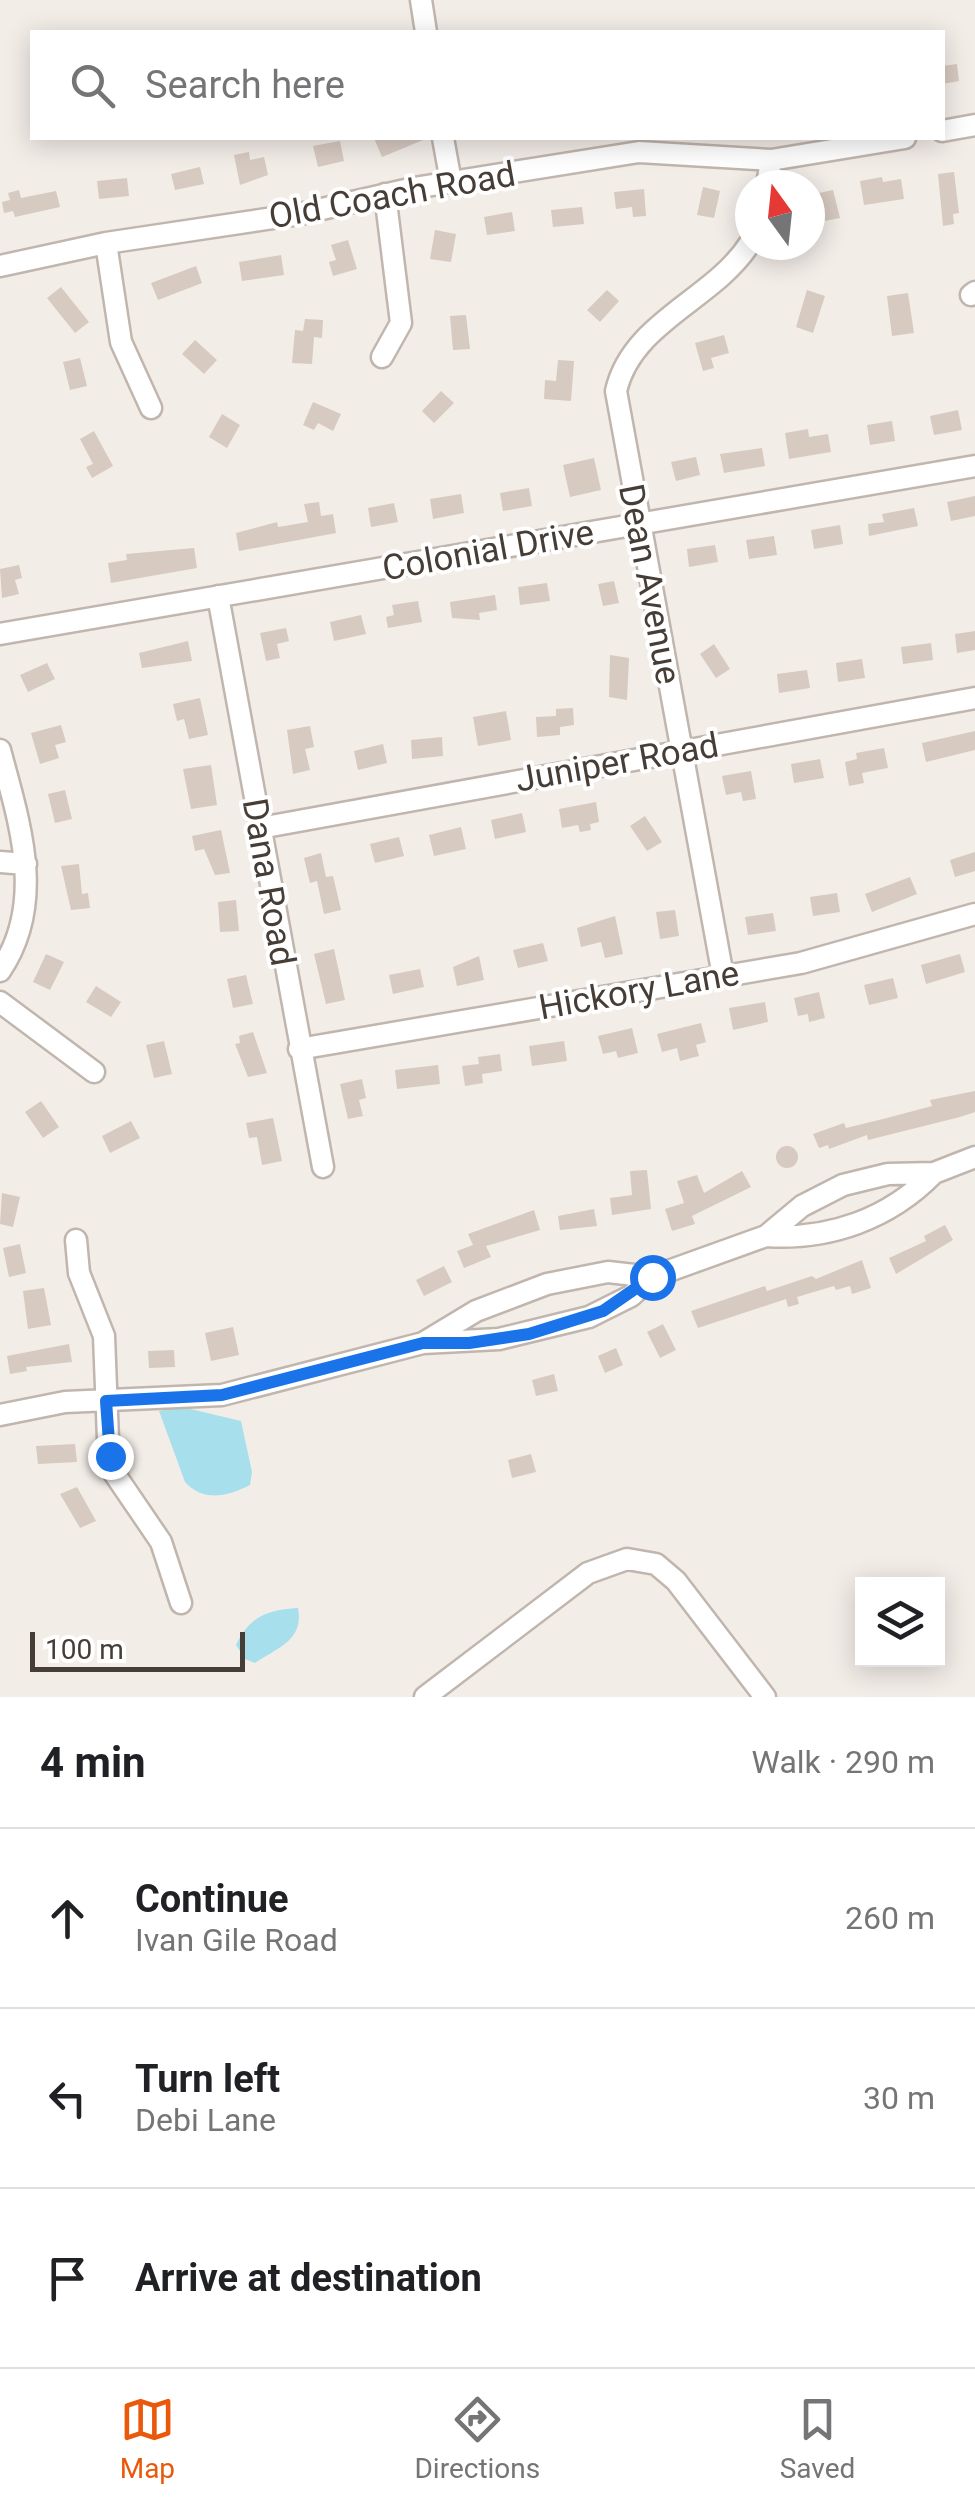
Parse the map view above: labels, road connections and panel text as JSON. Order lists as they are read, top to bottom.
{
  "streets": {
    "street": [
      "Old Coach Road",
      "Colonial Drive",
      "Dean Avenue",
      "Juniper Road",
      "Dana Road",
      "Hickory Lane"
    ]
  },
  "crossings": [
    ["Colonial Drive", "Dean Avenue"],
    ["Colonial Drive", "Dana Road"],
    ["Dean Avenue", "Juniper Road"],
    ["Dean Avenue", "Hickory Lane"],
    ["Juniper Road", "Dana Road"],
    ["Dana Road", "Hickory Lane"]
  ],
  "scale_bar": "100 m",
  "north": "top",
  "page": {
    "search": "Search here",
    "scale": "100 m",
    "heading": ["4 min", "Walk · 290 m"],
    "list": [
      ["Continue", "Ivan Gile Road", "260 m"],
      ["Turn left", "Debi Lane", "30 m"],
      "Arrive at destination"
    ],
    "nav": ["Map", "Directions", "Saved"]
  }
}
